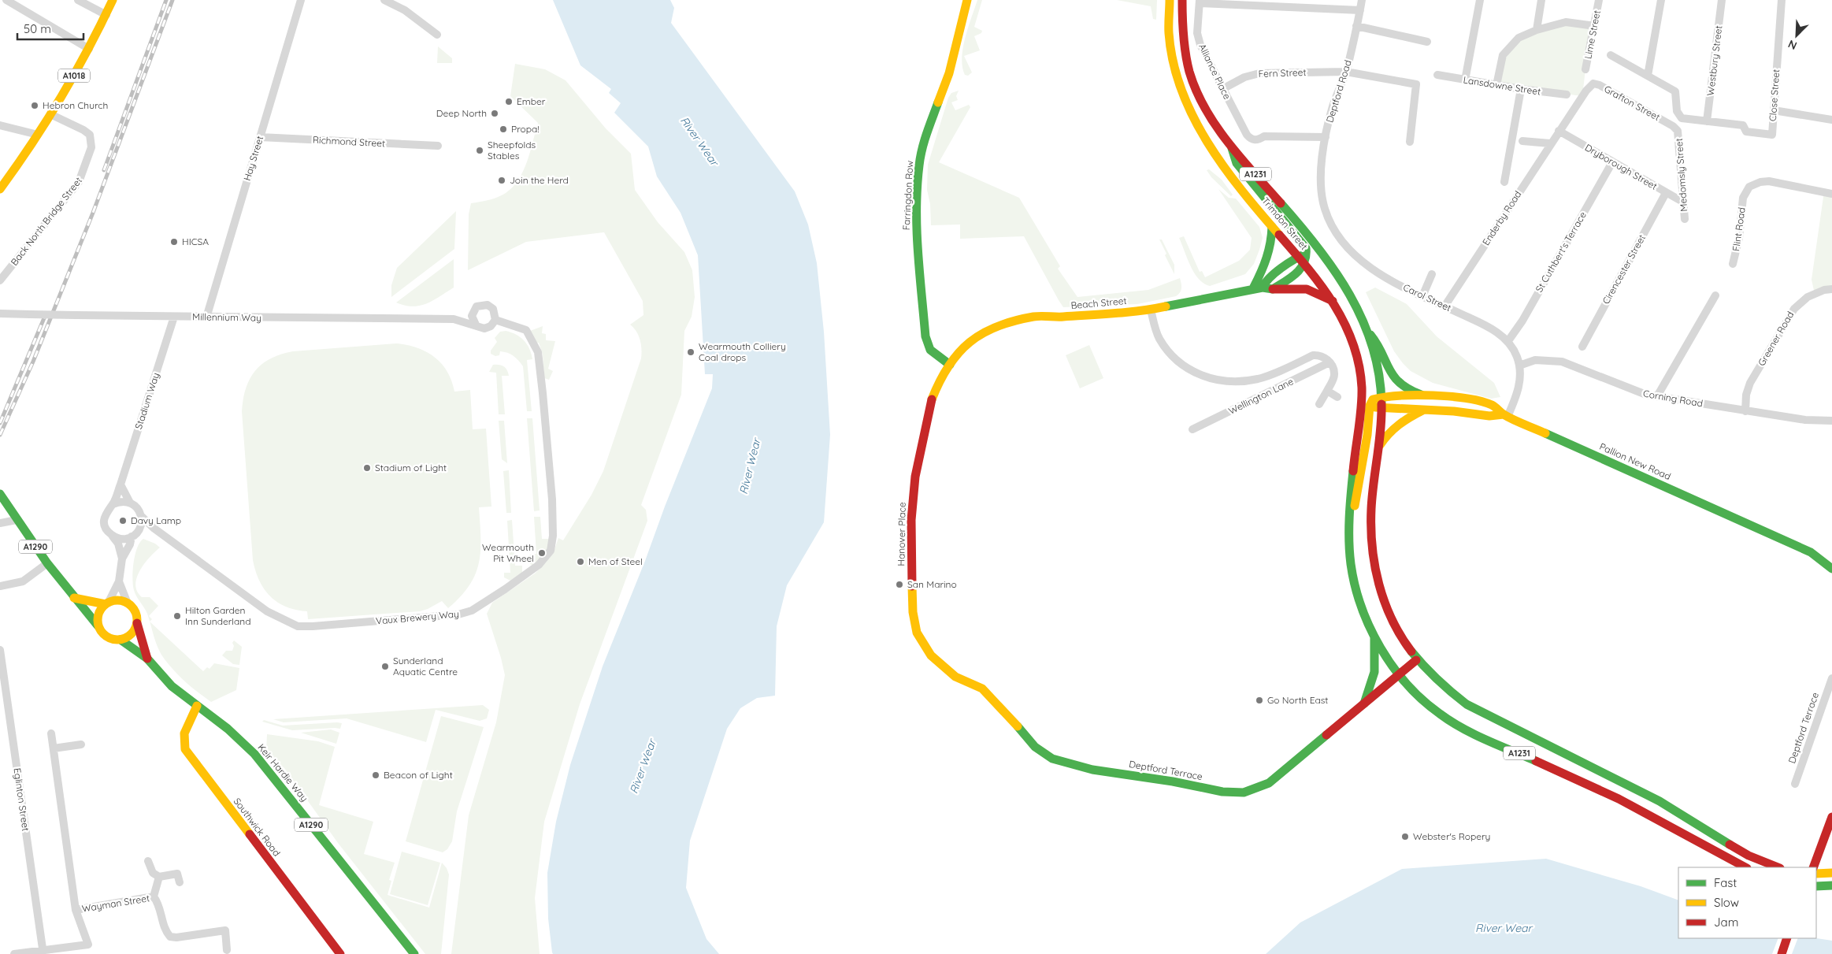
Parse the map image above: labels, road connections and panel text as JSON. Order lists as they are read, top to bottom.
{
  "streets": {
    "main road": [
      "A1018",
      "A1231",
      "Farringdon Row",
      "Trimdon Street",
      "Beach Street",
      "Pallion New Road",
      "Hanover Place",
      "A1290",
      "Deptford Terrace",
      "Keir Hardie Way",
      "Southwick Road"
    ],
    "street": [
      "Lime Street",
      "Westbury Street",
      "Alliance Place",
      "Fern Street",
      "Lansdowne Street",
      "Deptford Road",
      "Close Street",
      "Grafton Street",
      "Richmond Street",
      "Hay Street",
      "Dryborough Street",
      "Medomsly Street",
      "Enderby Road",
      "Back North Bridge Street",
      "Flint Road",
      "St Cuthbert's Terrace",
      "Cirencester Street",
      "Carol Street",
      "Millennium Way",
      "Greener Road",
      "Wellington Lane",
      "Corning Road",
      "Stadium Way",
      "Vaux Brewery Way",
      "Eglinton Street",
      "Wayman Street"
    ]
  },
  "crossings": [
    ["Westbury Street", "Close Street"],
    ["Alliance Place", "Fern Street"],
    ["Alliance Place", "Deptford Road"],
    ["Fern Street", "Deptford Road"],
    ["A1018", "Back North Bridge Street"],
    ["Deptford Road", "Carol Street"],
    ["Grafton Street", "Dryborough Street"],
    ["Grafton Street", "Medomsly Street"],
    ["Grafton Street", "Enderby Road"],
    ["Richmond Street", "Hay Street"],
    ["Hay Street", "Millennium Way"],
    ["Dryborough Street", "Medomsly Street"],
    ["Dryborough Street", "Enderby Road"],
    ["Dryborough Street", "St Cuthbert's Terrace"],
    ["Dryborough Street", "Cirencester Street"],
    ["A1231", "Trimdon Street"],
    ["A1231", "Pallion New Road"],
    ["A1231", "Deptford Terrace"],
    ["Farringdon Row", "Beach Street"],
    ["Farringdon Row", "Hanover Place"],
    ["Enderby Road", "Carol Street"],
    ["Trimdon Street", "Beach Street"],
    ["Trimdon Street", "Pallion New Road"],
    ["St Cuthbert's Terrace", "Carol Street"],
    ["Carol Street", "Corning Road"],
    ["Beach Street", "Hanover Place"],
    ["Millennium Way", "Stadium Way"],
    ["Millennium Way", "Vaux Brewery Way"],
    ["Greener Road", "Corning Road"],
    ["Stadium Way", "A1290"],
    ["Stadium Way", "Vaux Brewery Way"],
    ["Hanover Place", "Deptford Terrace"],
    ["A1290", "Keir Hardie Way"],
    ["Keir Hardie Way", "Southwick Road"],
    ["Eglinton Street", "Wayman Street"]
  ],
  "water": ["River Wear"],
  "places": [
    "Ember",
    "Hebron Church",
    "Deep North",
    "Propa!",
    "Sheepfolds Stables",
    "Join the Herd",
    "HICSA",
    "Wearmouth Colliery Coal drops",
    "Stadium of Light",
    "Davy Lamp",
    "Wearmouth Pit Wheel",
    "Men of Steel",
    "San Marino",
    "Hilton Garden Inn Sunderland",
    "Sunderland Aquatic Centre",
    "Go North East",
    "Beacon of Light",
    "Webster's Ropery"
  ],
  "legend": ["Fast", "Slow", "Jam"],
  "scale_bar": "50 m",
  "north": "bottom left"
}
